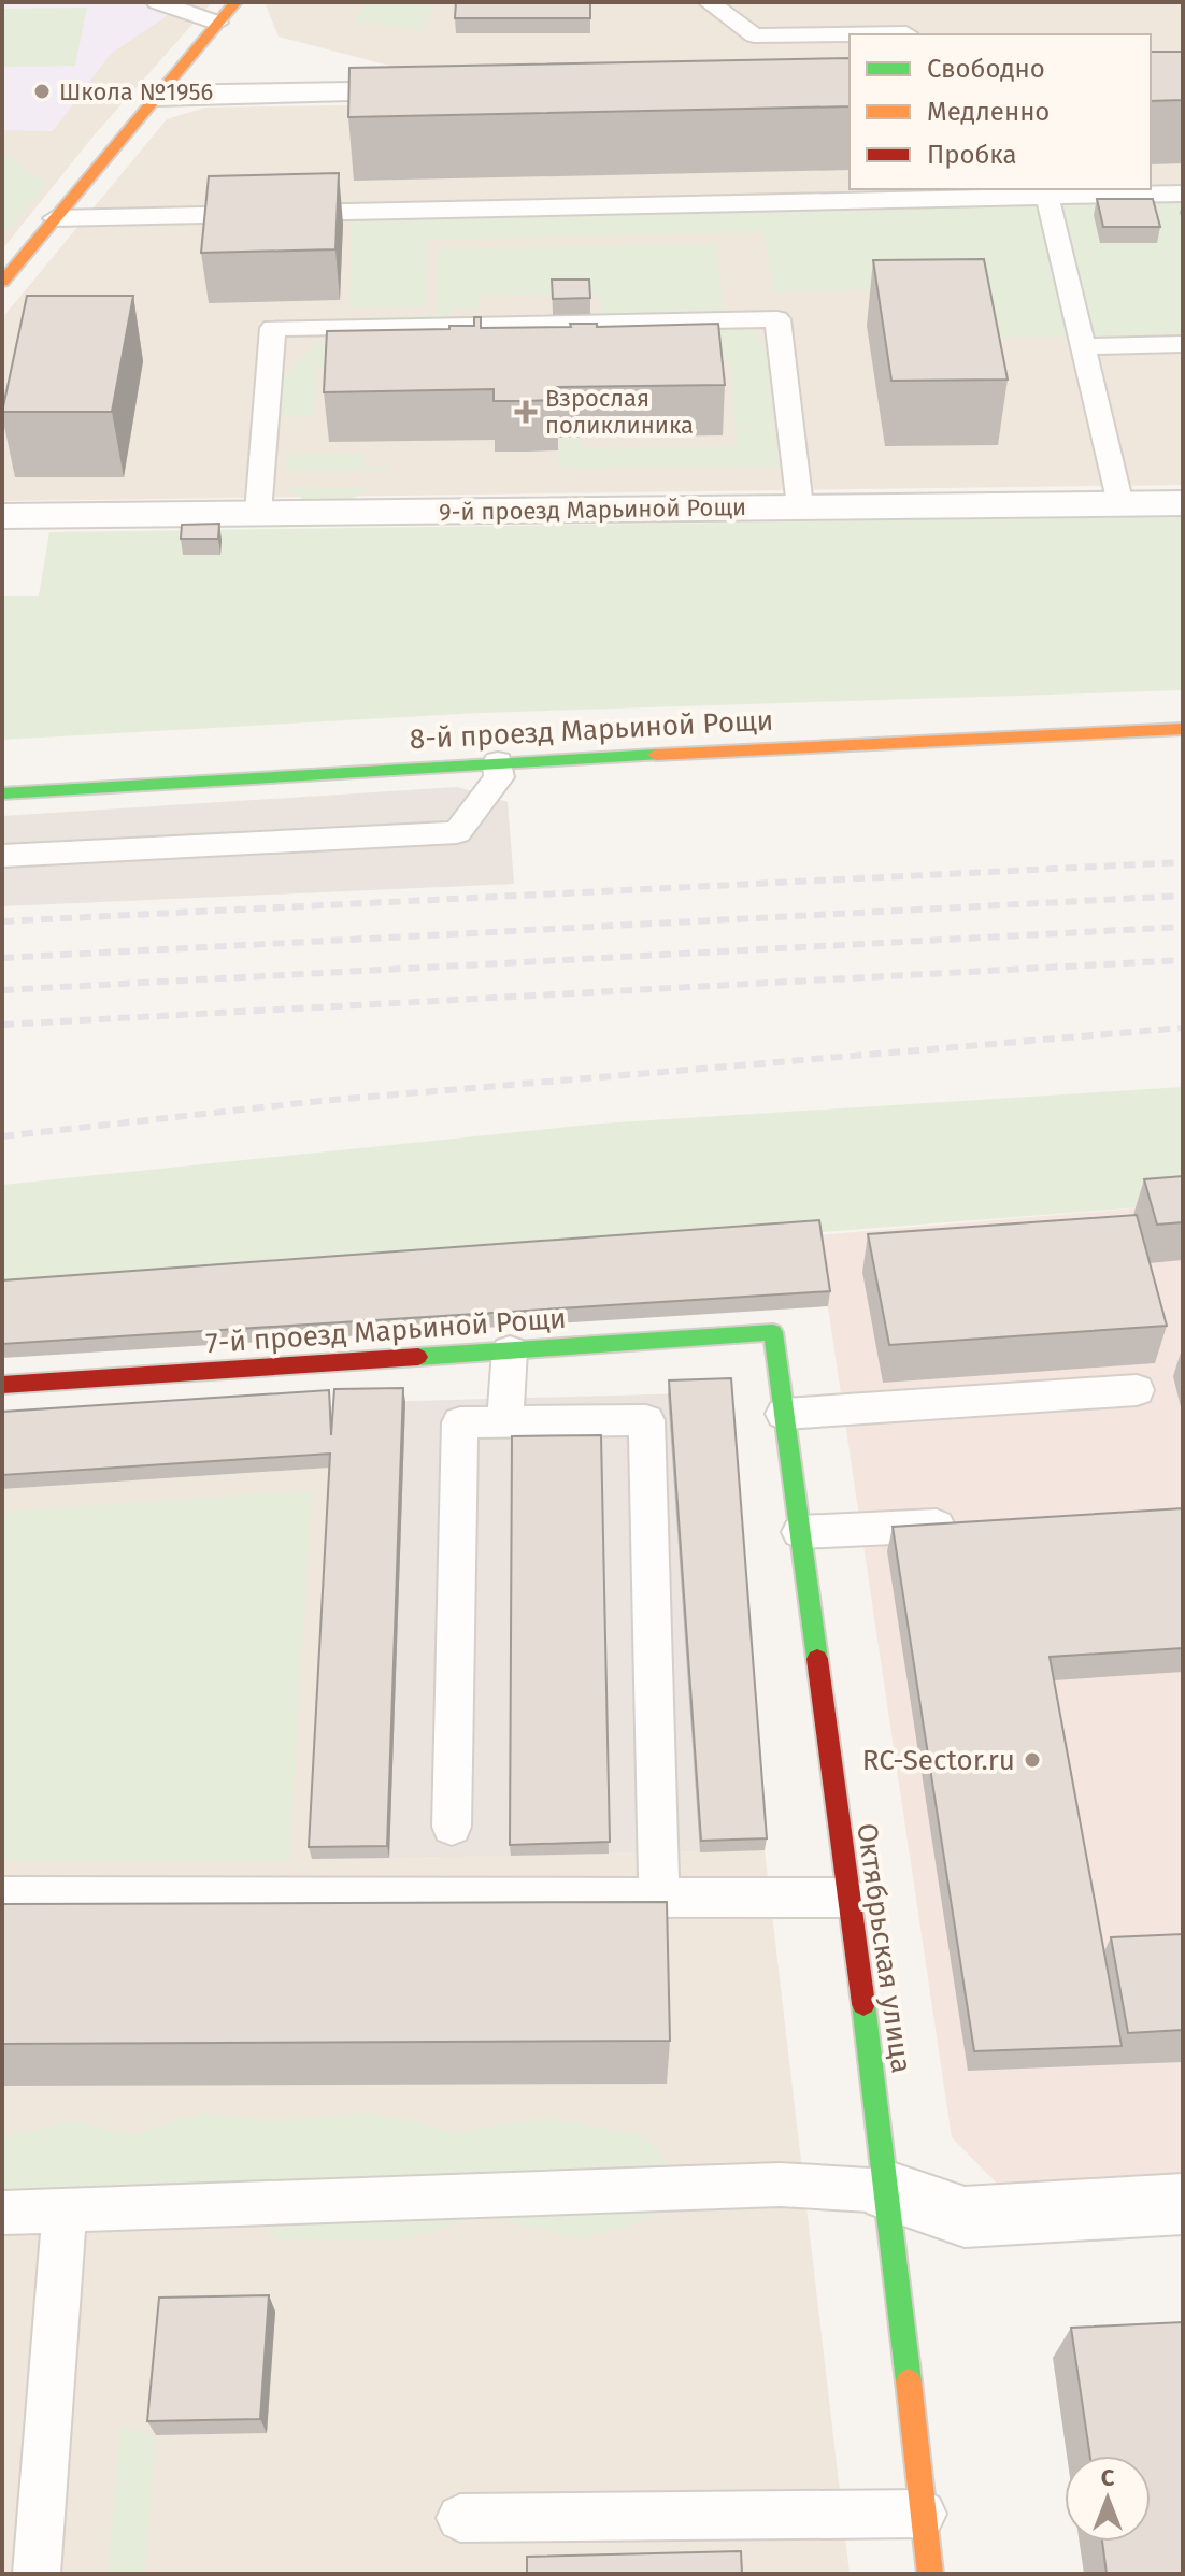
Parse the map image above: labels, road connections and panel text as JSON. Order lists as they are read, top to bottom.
{
  "streets": {
    "street": [
      "9-й проезд Марьиной Рощи",
      "8-й проезд Марьиной Рощи",
      "7-й проезд Марьиной Рощи",
      "Октябрьская улица"
    ]
  },
  "crossings": [
    ["7-й проезд Марьиной Рощи", "Октябрьская улица"]
  ],
  "places": {
    "other": ["Школа №1956", "RC-Sector.ru"],
    "health": ["Взрослая поликлиника"]
  },
  "legend": ["Свободно", "Медленно", "Пробка"],
  "north": "top"
}
